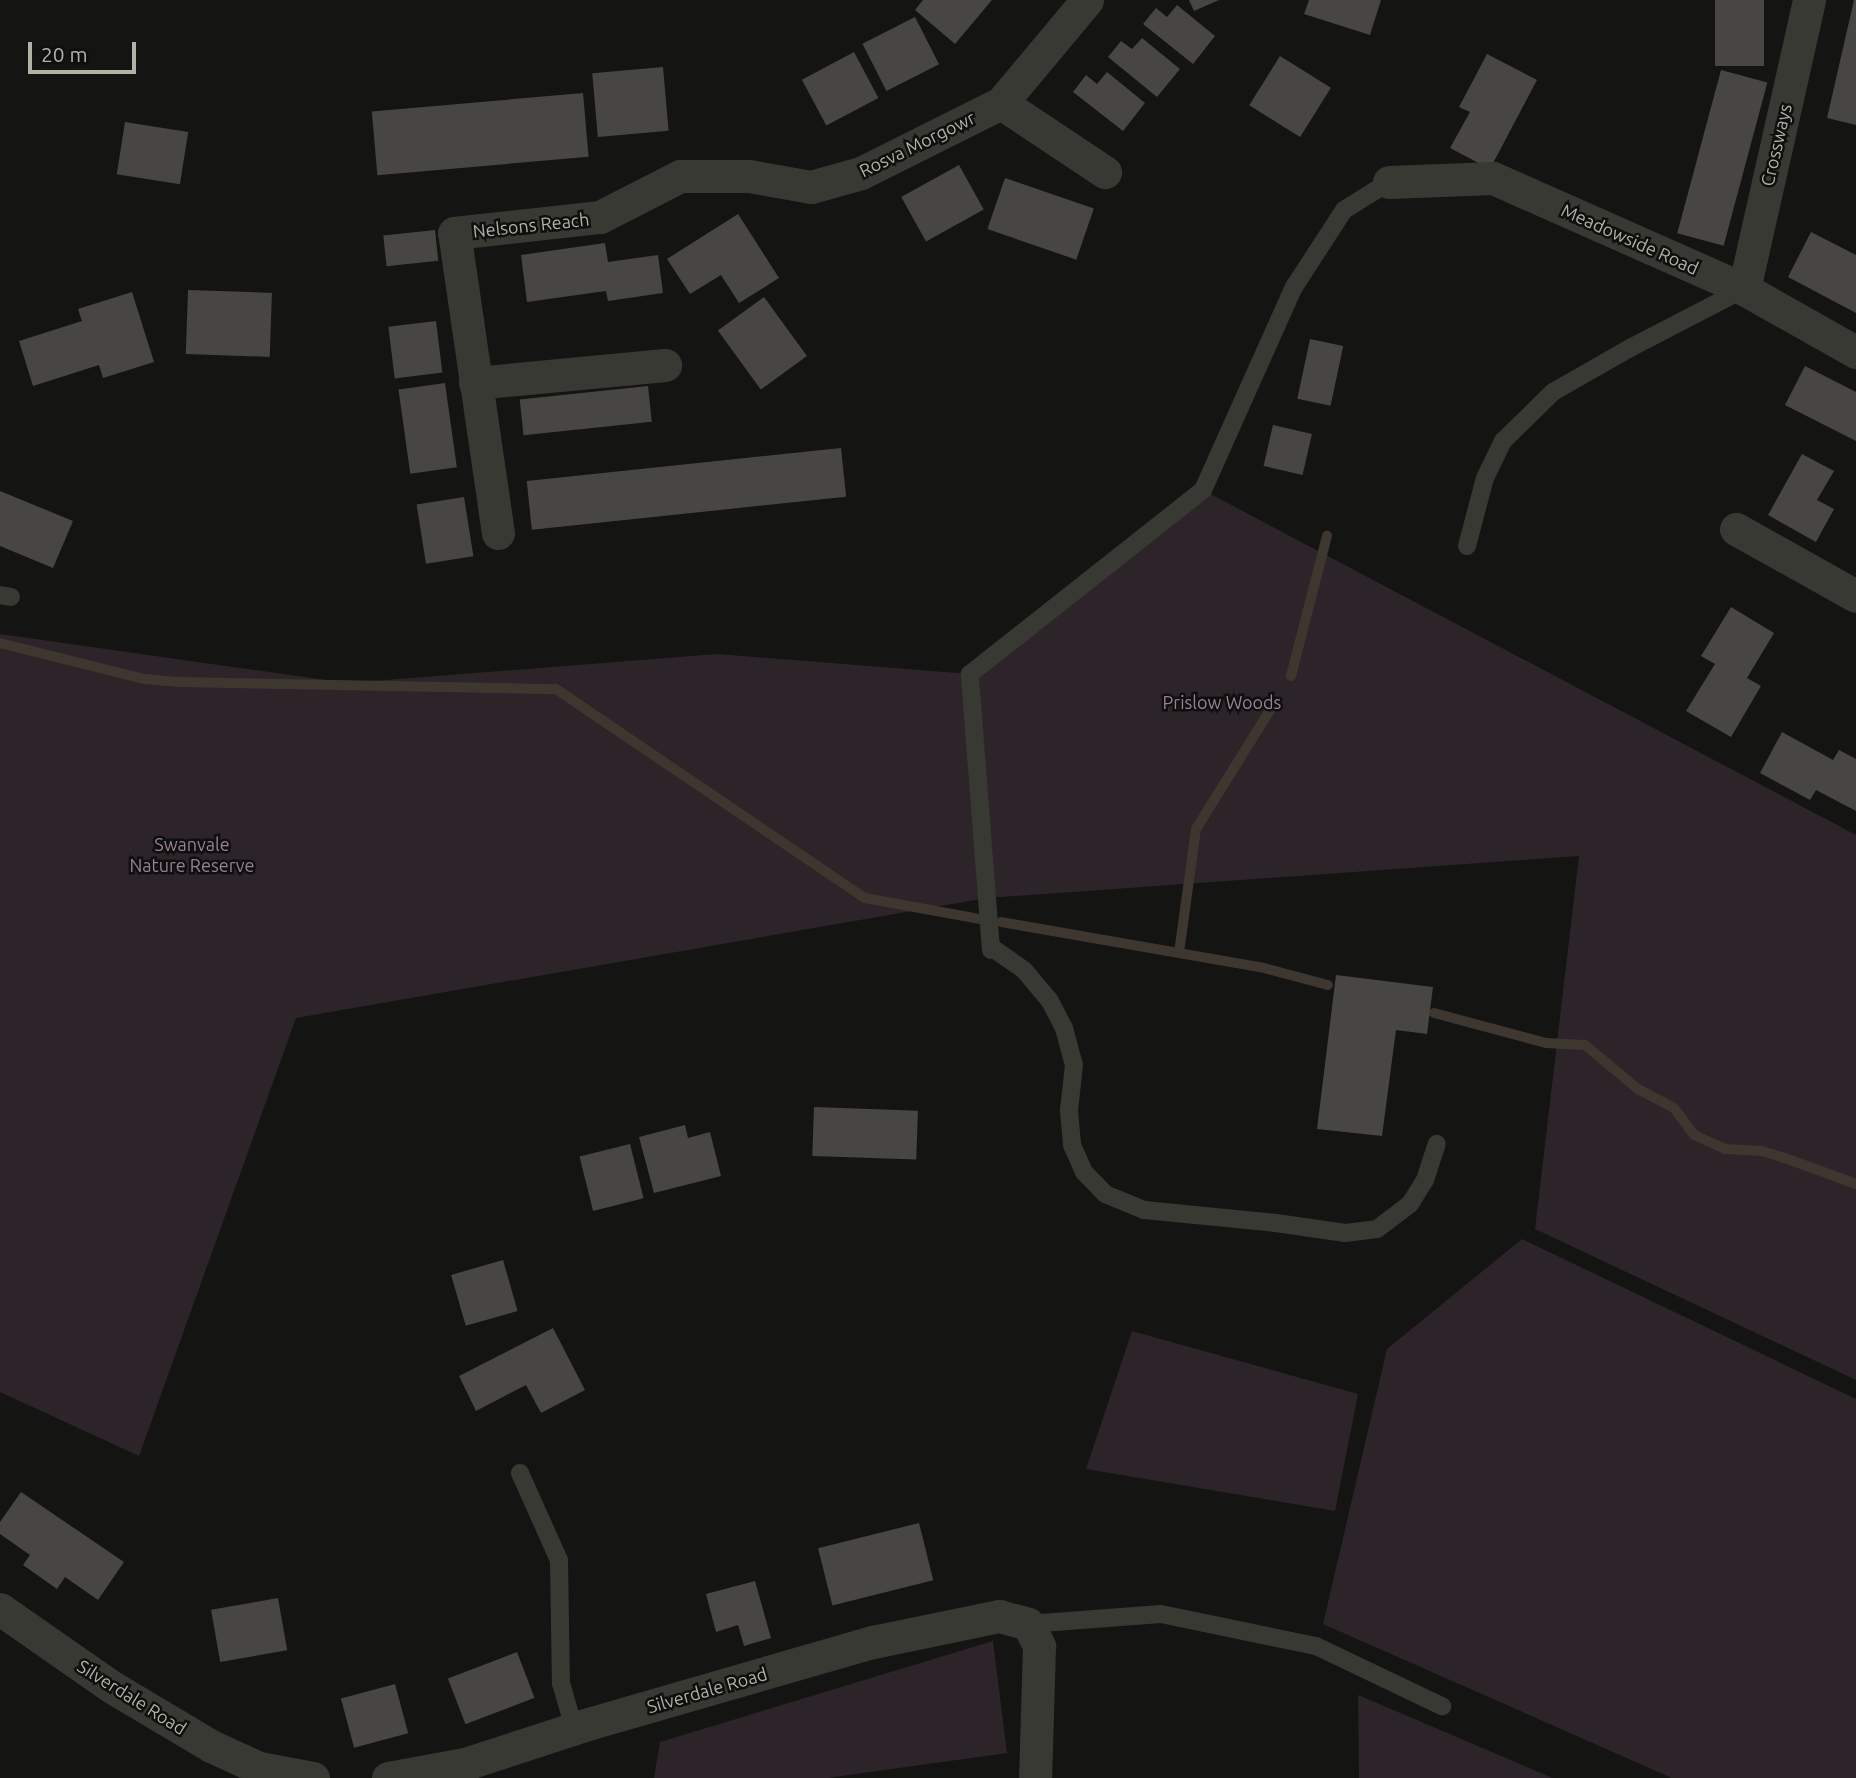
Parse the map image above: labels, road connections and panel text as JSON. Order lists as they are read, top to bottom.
{
  "streets": {
    "street": [
      "Rosva Morgowr",
      "Crossways",
      "Nelsons Reach",
      "Meadowside Road",
      "Silverdale Road"
    ]
  },
  "crossings": [
    ["Rosva Morgowr", "Nelsons Reach"],
    ["Crossways", "Meadowside Road"]
  ],
  "parks": ["Prislow Woods", "Swanvale Nature Reserve"],
  "scale_bar": "20 m"
}
